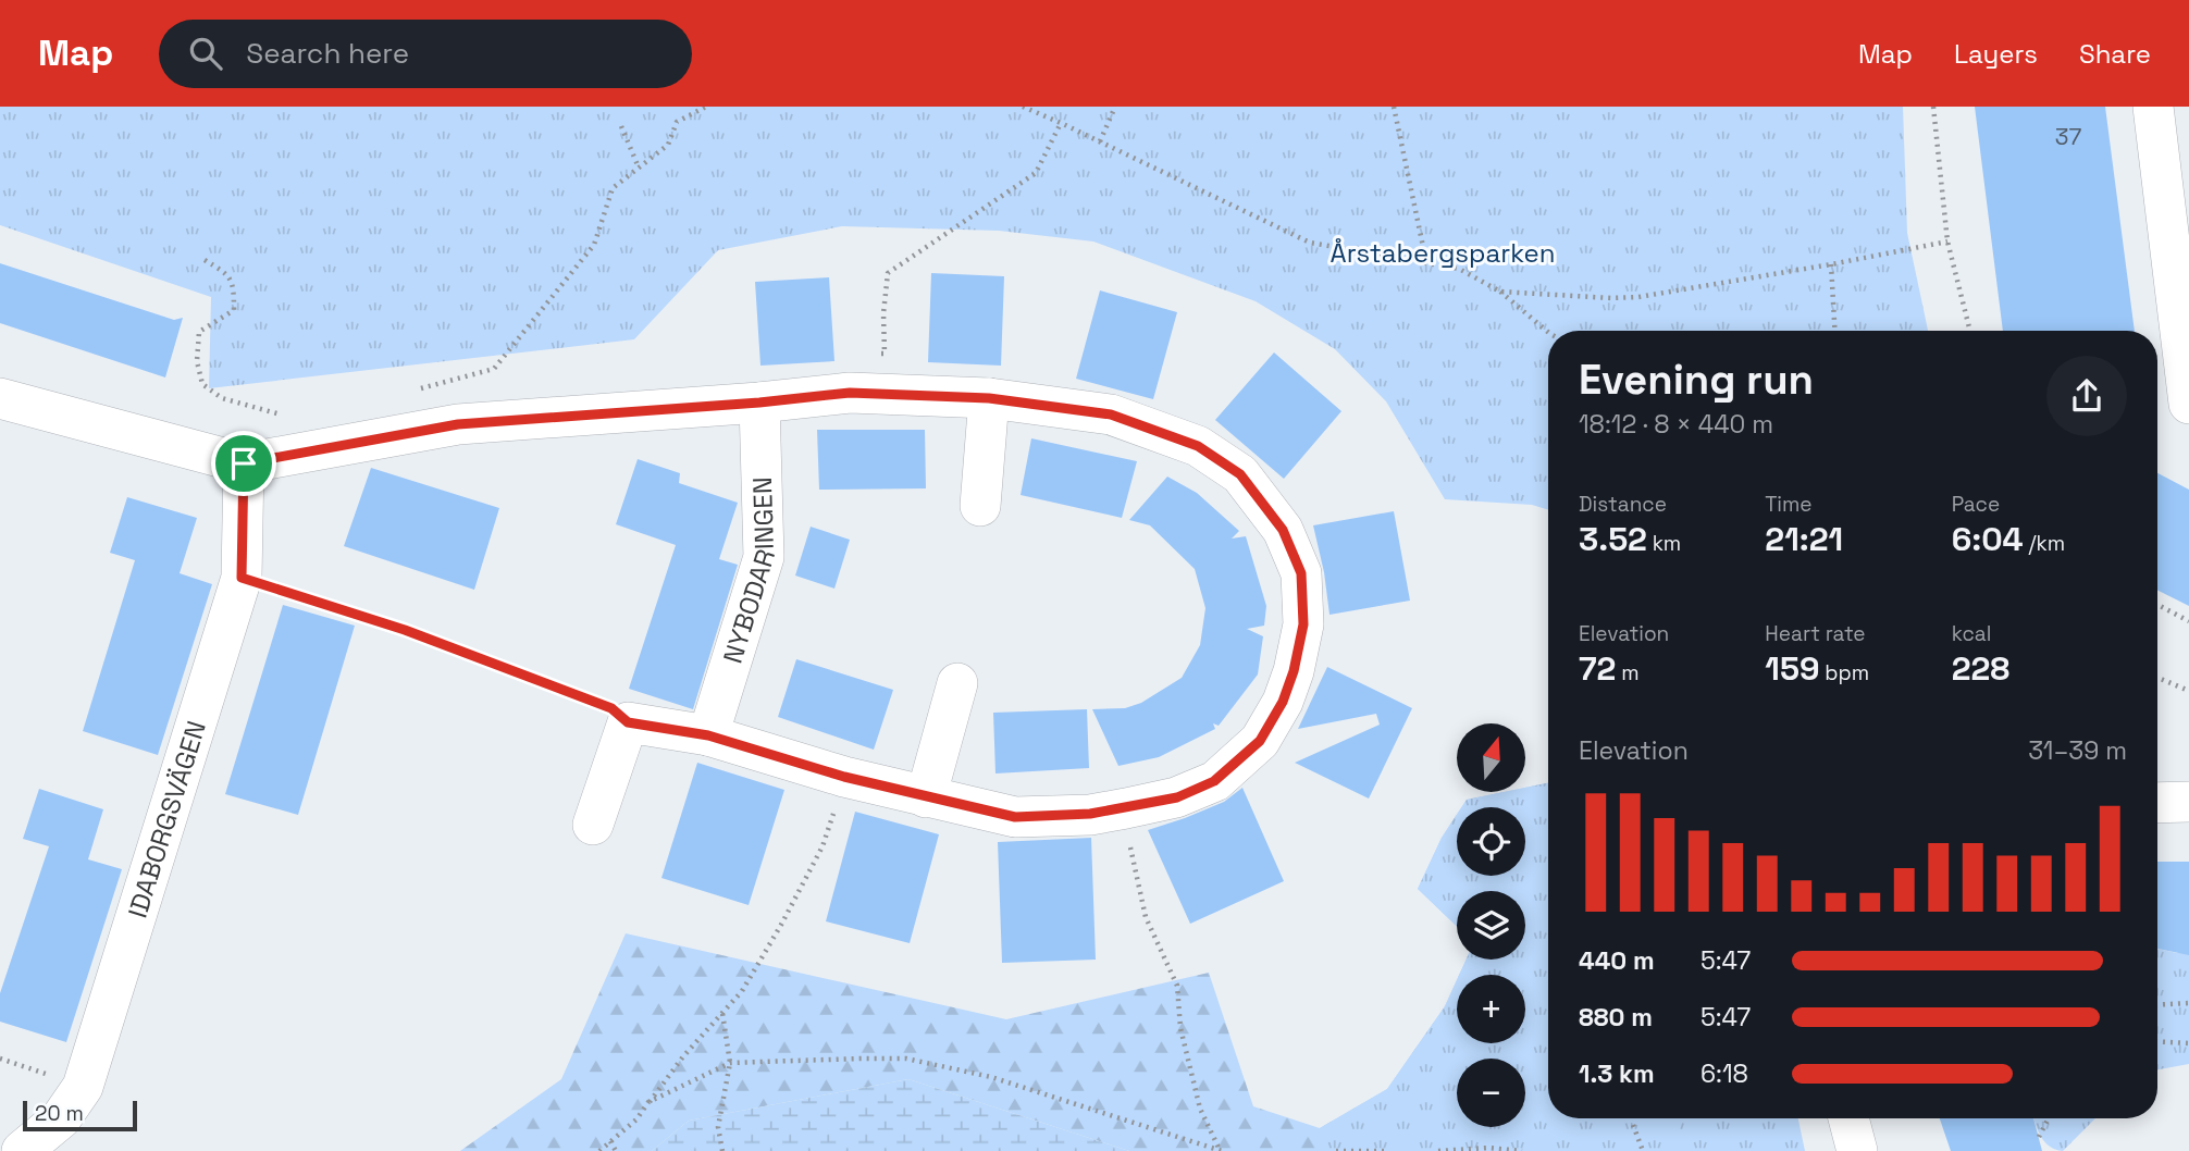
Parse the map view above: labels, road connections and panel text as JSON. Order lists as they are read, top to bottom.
{
  "streets": {
    "street": ["NYBODARINGEN", "IDABORGSVÄGEN"]
  },
  "parks": ["Årstabergsparken"],
  "house_numbers": ["37"],
  "scale_bar": "20 m",
  "north": "top",
  "page": {
    "header": "Map",
    "search": "Search here",
    "nav": ["Map", "Layers", "Share"],
    "heading": ["Evening run", "18:12 · 8 × 440 m"],
    "stats": [
      ["Distance", "3.52 km"],
      ["Time", "21:21"],
      ["Pace", "6:04 /km"],
      ["Elevation", "72 m"],
      ["Heart rate", "159 bpm"],
      ["kcal", "228"]
    ],
    "chart": ["Elevation", "31–39 m"],
    "map_buttons": ["+", "−"],
    "list": [
      {
        "name": "440 m",
        "note": "5:47"
      },
      {
        "name": "880 m",
        "note": "5:47"
      },
      {
        "name": "1.3 km",
        "note": "6:18"
      }
    ],
    "scale": "20 m"
  }
}
